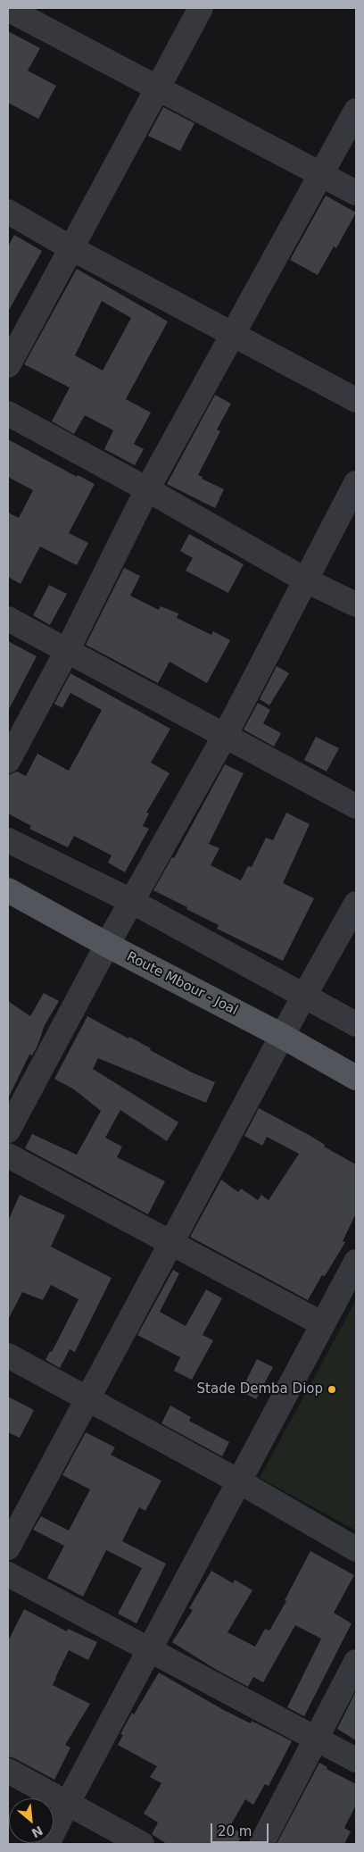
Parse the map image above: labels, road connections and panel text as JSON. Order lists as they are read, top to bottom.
{
  "streets": {
    "main road": ["Route Mbour - Joal"]
  },
  "places": ["Stade Demba Diop"],
  "scale_bar": "20 m",
  "north": "bottom right"
}
